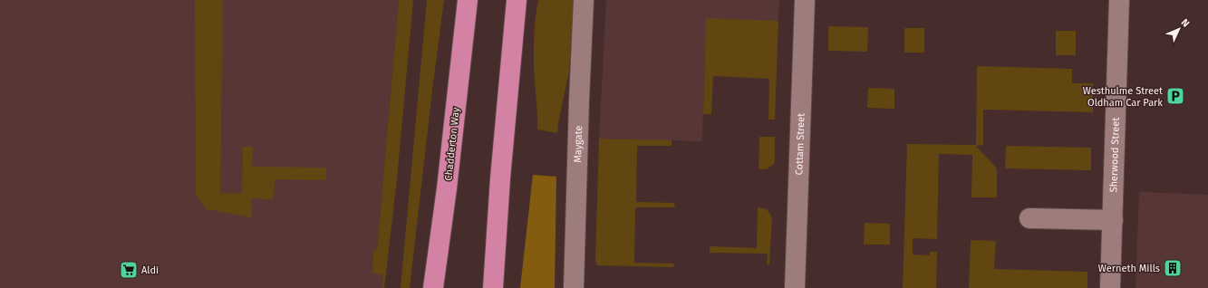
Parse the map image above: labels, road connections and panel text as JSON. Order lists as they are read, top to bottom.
{
  "streets": {
    "highway": ["Chadderton Way"],
    "street": ["Maygate", "Cottam Street", "Sherwood Street"]
  },
  "places": {
    "parking": ["Westhulme Street Oldham Car Park"],
    "building": ["Werneth Mills"],
    "supermarket": ["Aldi"]
  },
  "north": "top right"
}
